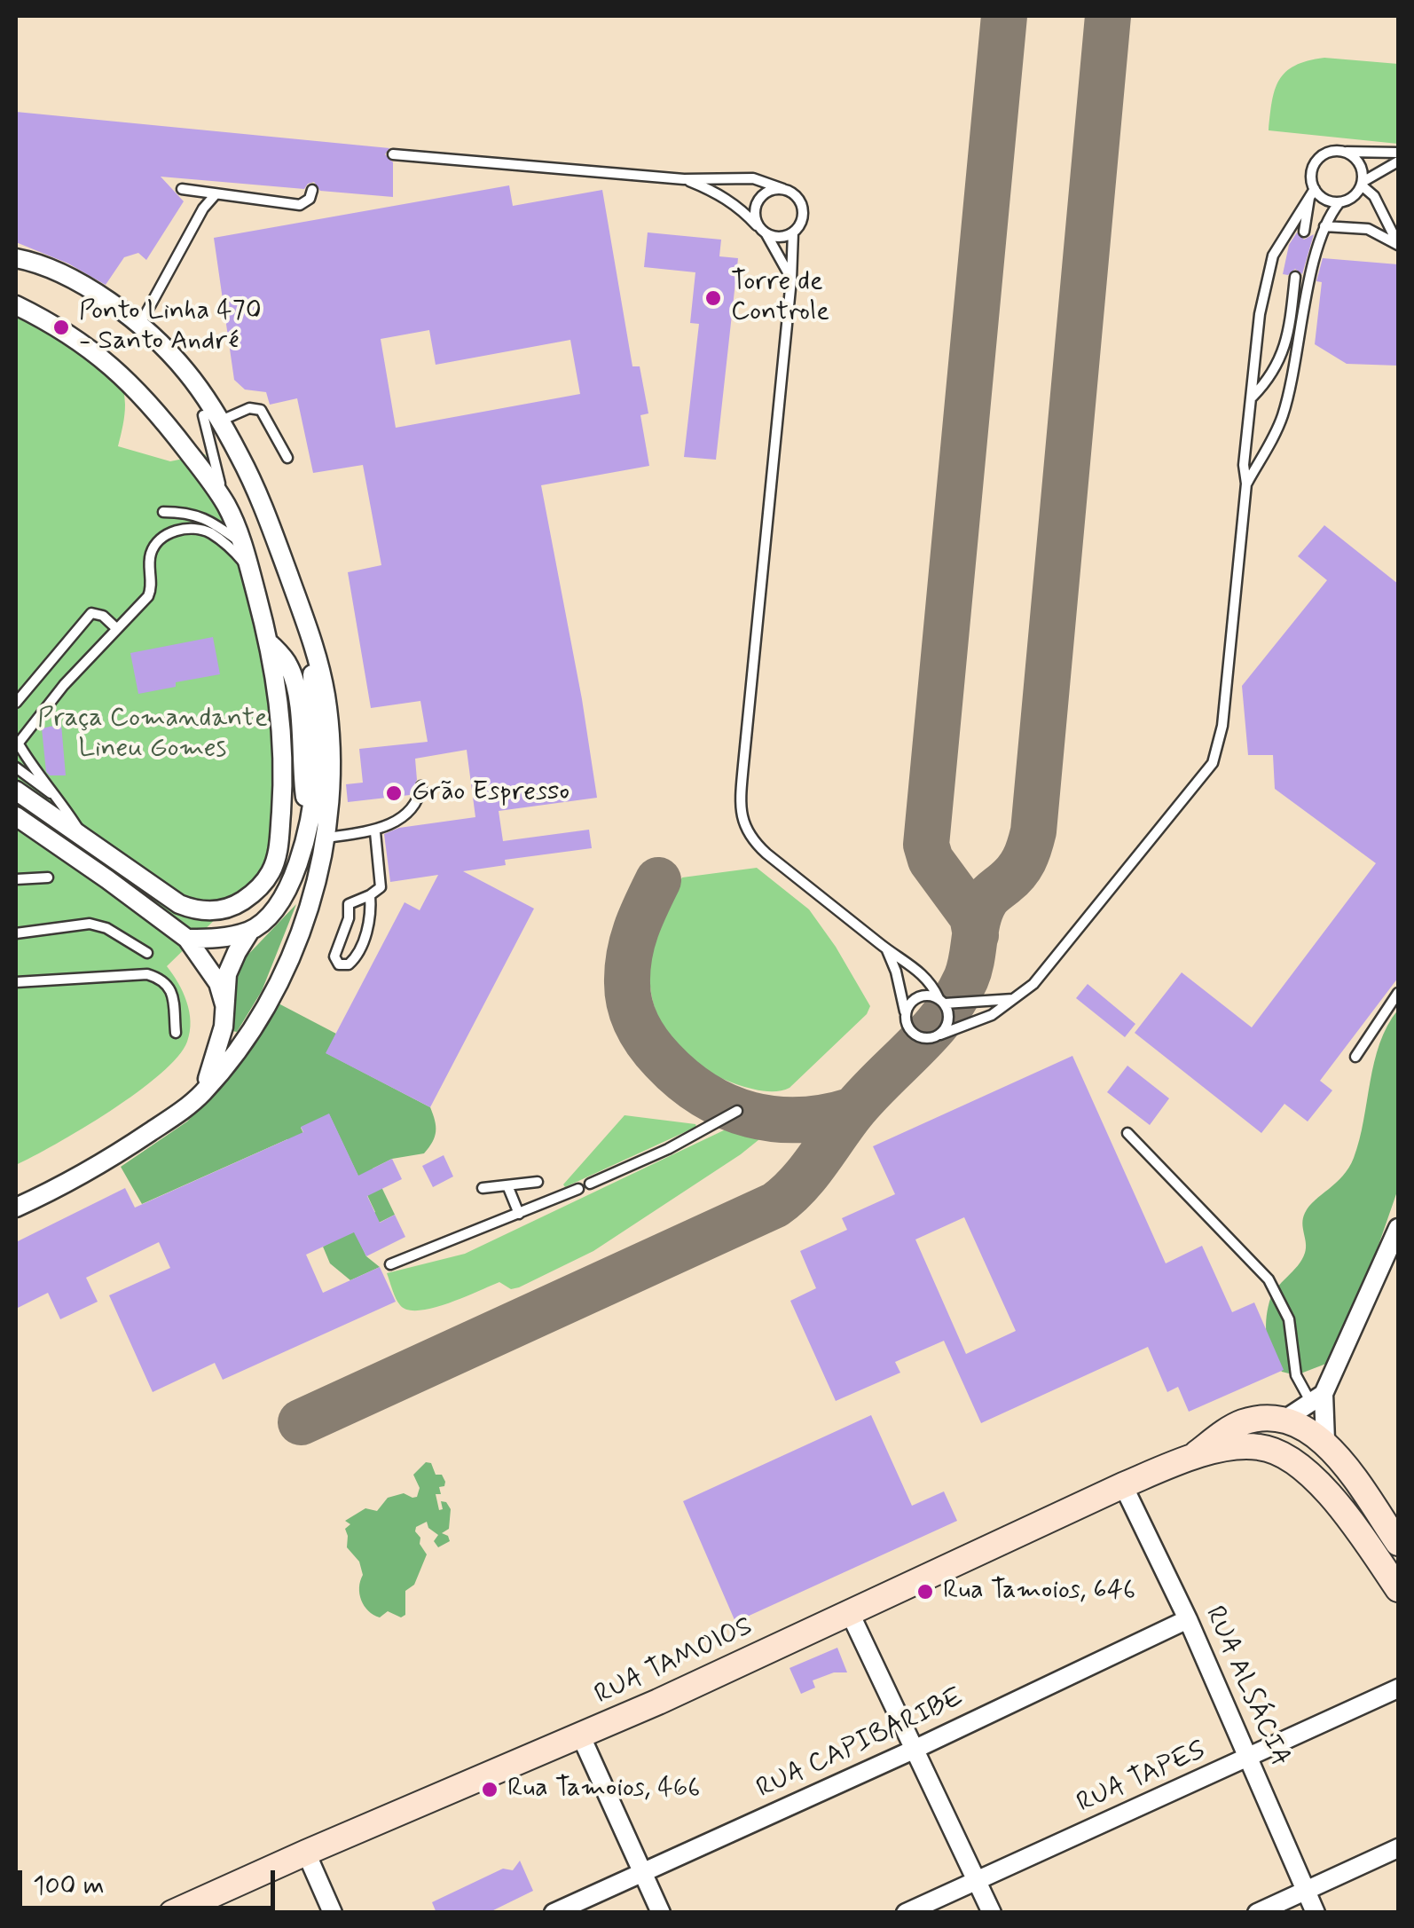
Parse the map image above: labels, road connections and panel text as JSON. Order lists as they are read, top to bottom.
{
  "streets": {
    "main road": ["RUA TAMOIOS"],
    "street": ["RUA ALSÁCIA", "RUA CAPIBARIBE", "RUA TAPES"]
  },
  "crossings": [
    ["RUA TAMOIOS", "RUA ALSÁCIA"],
    ["RUA ALSÁCIA", "RUA CAPIBARIBE"],
    ["RUA ALSÁCIA", "RUA TAPES"]
  ],
  "parks": ["Praça Comandante Lineu Gomes"],
  "places": [
    "Torre de Controle",
    "Ponto Linha 470 - Santo André",
    "Grão Espresso",
    "Rua Tamoios, 646",
    "Rua Tamoios, 466"
  ],
  "scale_bar": "100 m"
}
